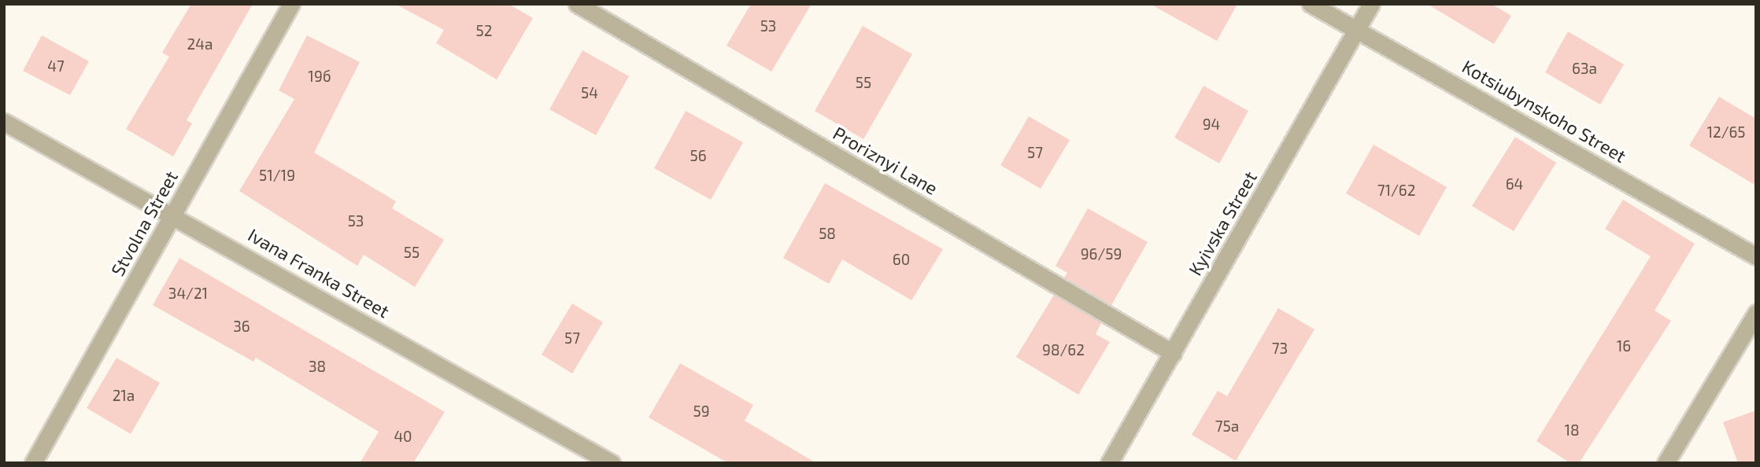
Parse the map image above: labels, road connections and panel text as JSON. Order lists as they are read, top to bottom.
{
  "streets": {
    "street": [
      "Kotsiubynskoho Street",
      "Proriznyi Lane",
      "Stvolna Street",
      "Kyivska Street",
      "Ivana Franka Street"
    ]
  },
  "crossings": [
    ["Kotsiubynskoho Street", "Kyivska Street"],
    ["Proriznyi Lane", "Kyivska Street"],
    ["Stvolna Street", "Ivana Franka Street"]
  ],
  "house_numbers": [
    "53",
    "52",
    "24а",
    "47",
    "63а",
    "19б",
    "55",
    "54",
    "94",
    "12/65",
    "57",
    "56",
    "51/19",
    "64",
    "71/62",
    "53",
    "58",
    "55",
    "96/59",
    "60",
    "34/21",
    "36",
    "57",
    "16",
    "73",
    "98/62",
    "38",
    "21а",
    "59",
    "75а",
    "18",
    "40"
  ]
}
